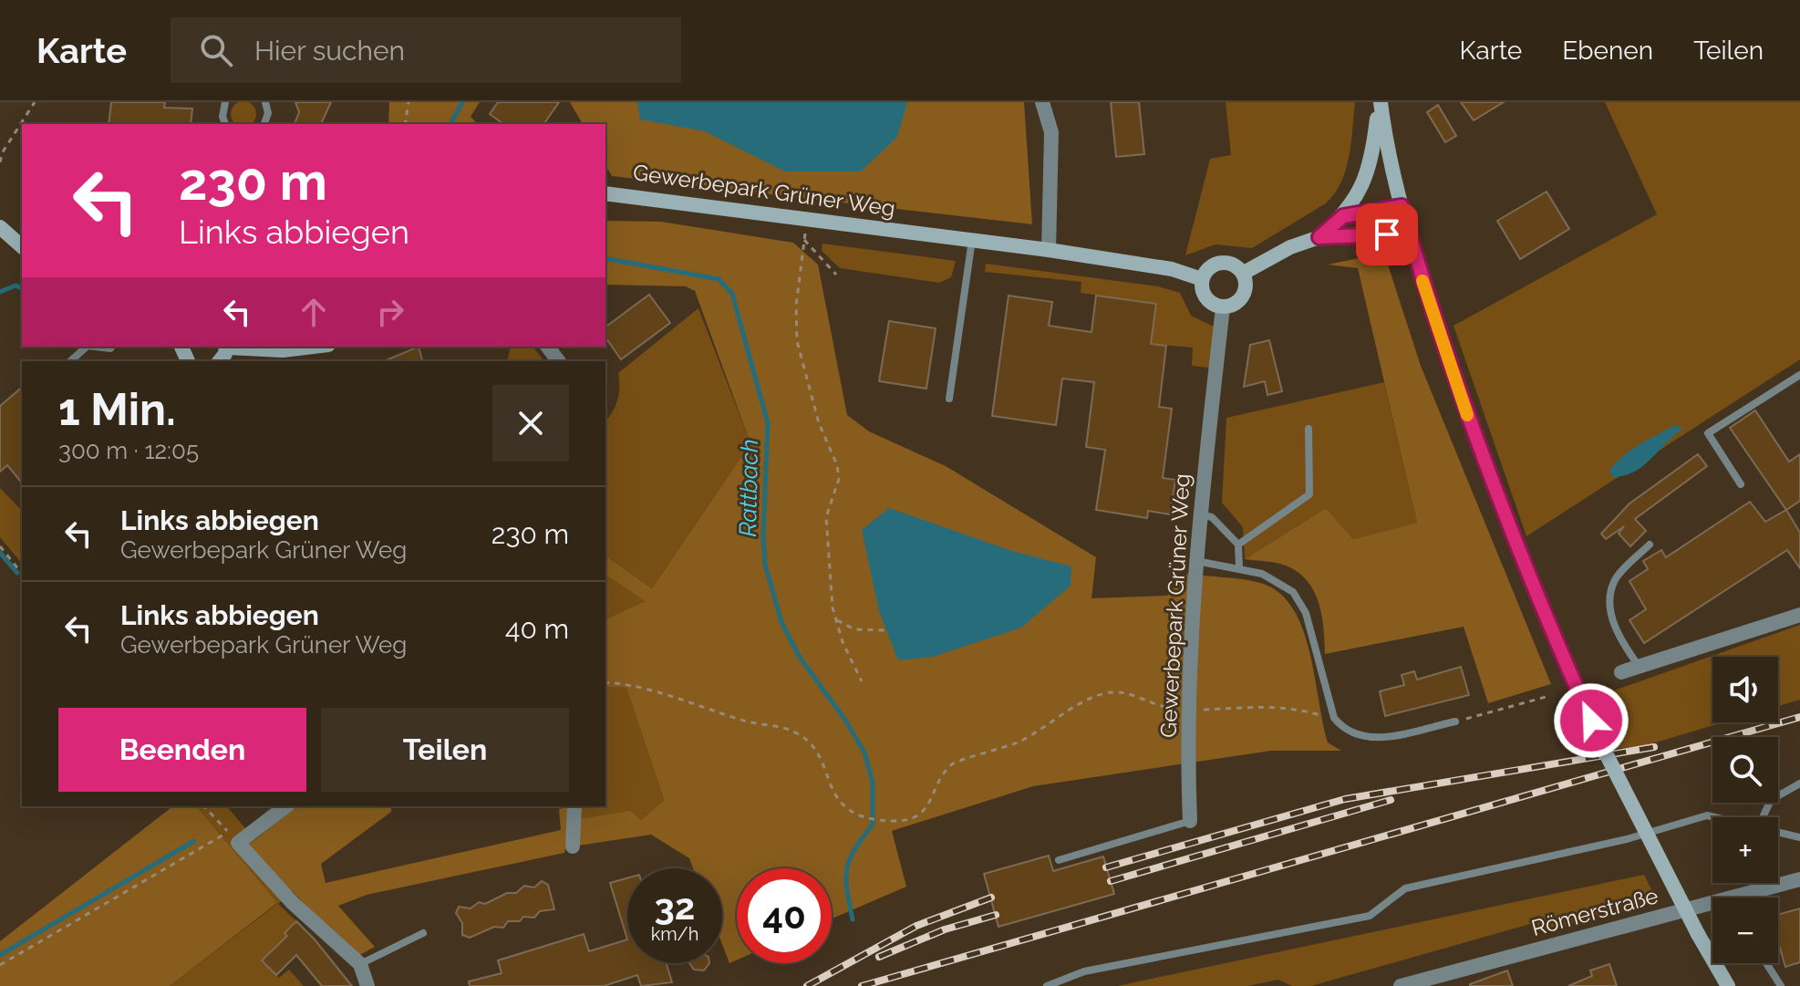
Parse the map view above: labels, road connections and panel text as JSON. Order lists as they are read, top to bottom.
{
  "streets": {
    "street": ["Gewerbepark Grüner Weg", "Römerstraße"]
  },
  "water": ["Rattbach"],
  "page": {
    "header": "Karte",
    "search": "Hier suchen",
    "nav": ["Karte", "Ebenen", "Teilen"],
    "turn": ["230 m", "Links abbiegen"],
    "heading": ["1 Min.", "300 m · 12:05"],
    "list": [
      {
        "name": "Links abbiegen",
        "note": "Gewerbepark Grüner Weg",
        "value": "230 m"
      },
      {
        "name": "Links abbiegen",
        "note": "Gewerbepark Grüner Weg",
        "value": "40 m"
      }
    ],
    "map_buttons": ["+", "−"],
    "buttons": ["Beenden", "Teilen"],
    "speed": "32 km/h",
    "limit": "40"
  }
}
